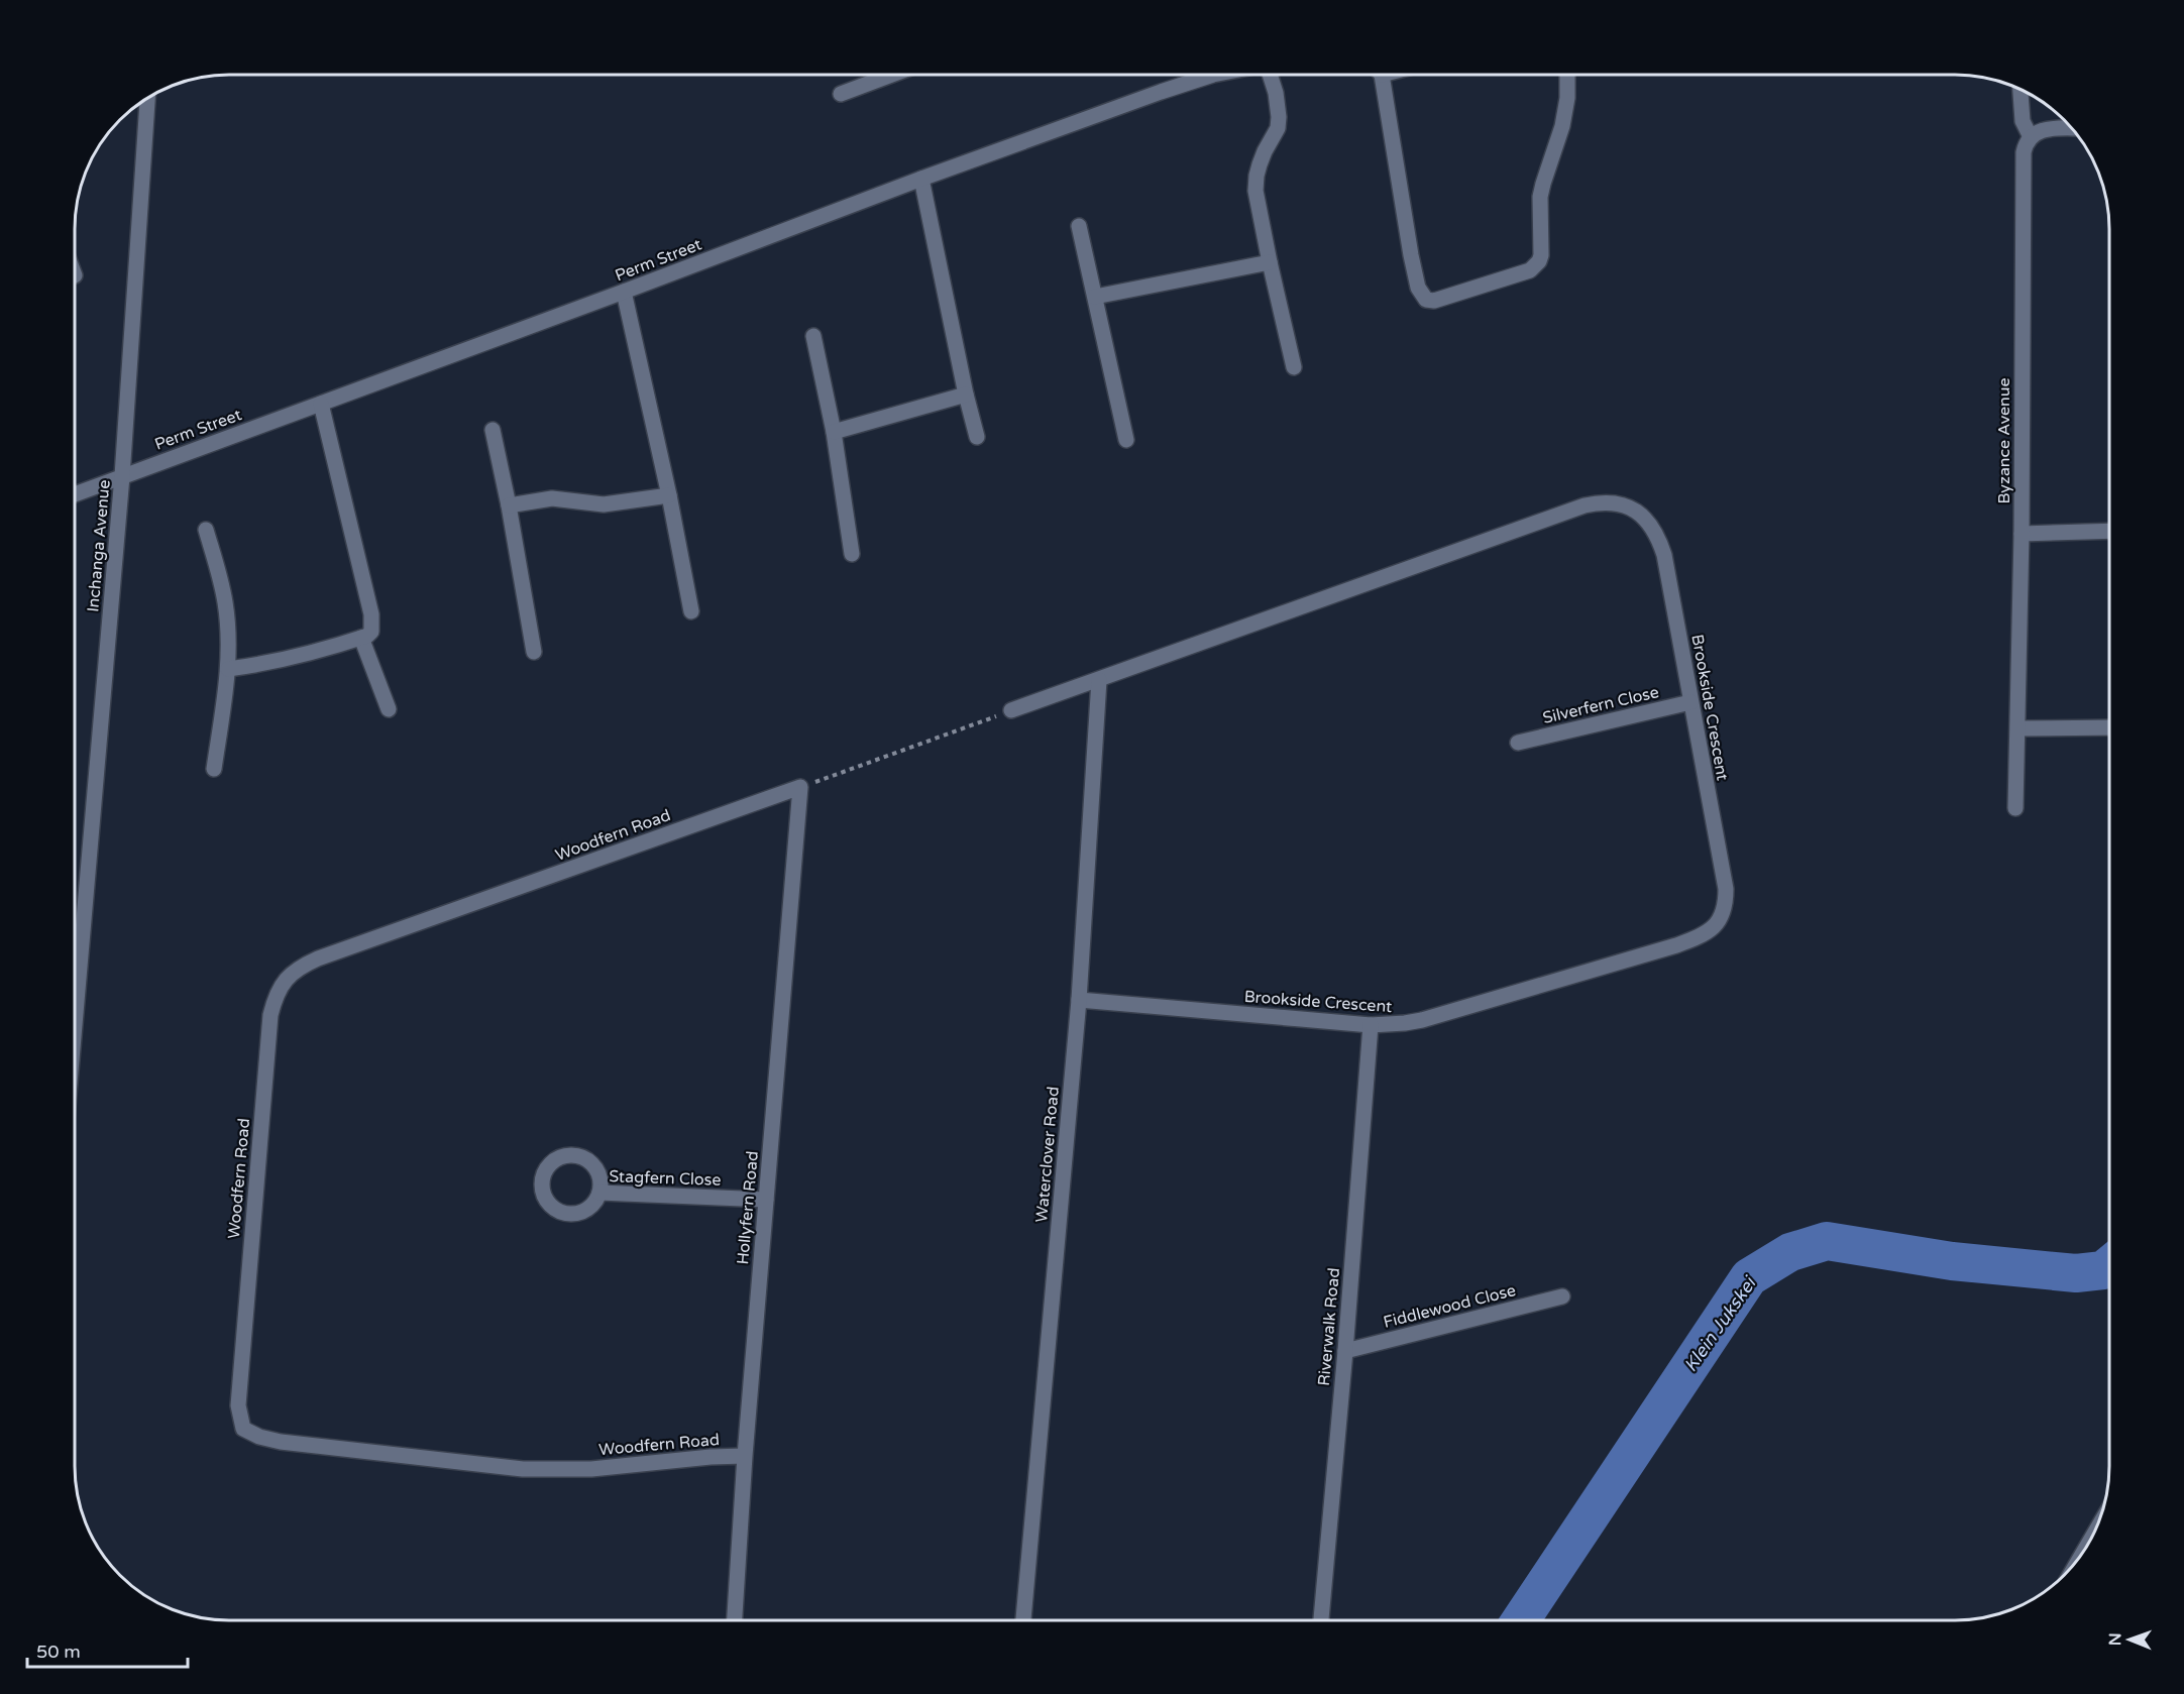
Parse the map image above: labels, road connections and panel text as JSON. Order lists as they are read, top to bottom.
{
  "streets": {
    "street": [
      "Perm Street",
      "Byzance Avenue",
      "Inchanga Avenue",
      "Silverfern Close",
      "Brookside Crescent",
      "Woodfern Road",
      "Waterclover Road",
      "Stagfern Close",
      "Hollyfern Road",
      "Fiddlewood Close",
      "Riverwalk Road"
    ]
  },
  "crossings": [
    ["Perm Street", "Inchanga Avenue"],
    ["Silverfern Close", "Brookside Crescent"],
    ["Brookside Crescent", "Waterclover Road"],
    ["Brookside Crescent", "Riverwalk Road"],
    ["Woodfern Road", "Hollyfern Road"],
    ["Stagfern Close", "Hollyfern Road"],
    ["Fiddlewood Close", "Riverwalk Road"]
  ],
  "water": ["Klein Jukskei"],
  "scale_bar": "50 m",
  "north": "left"
}
